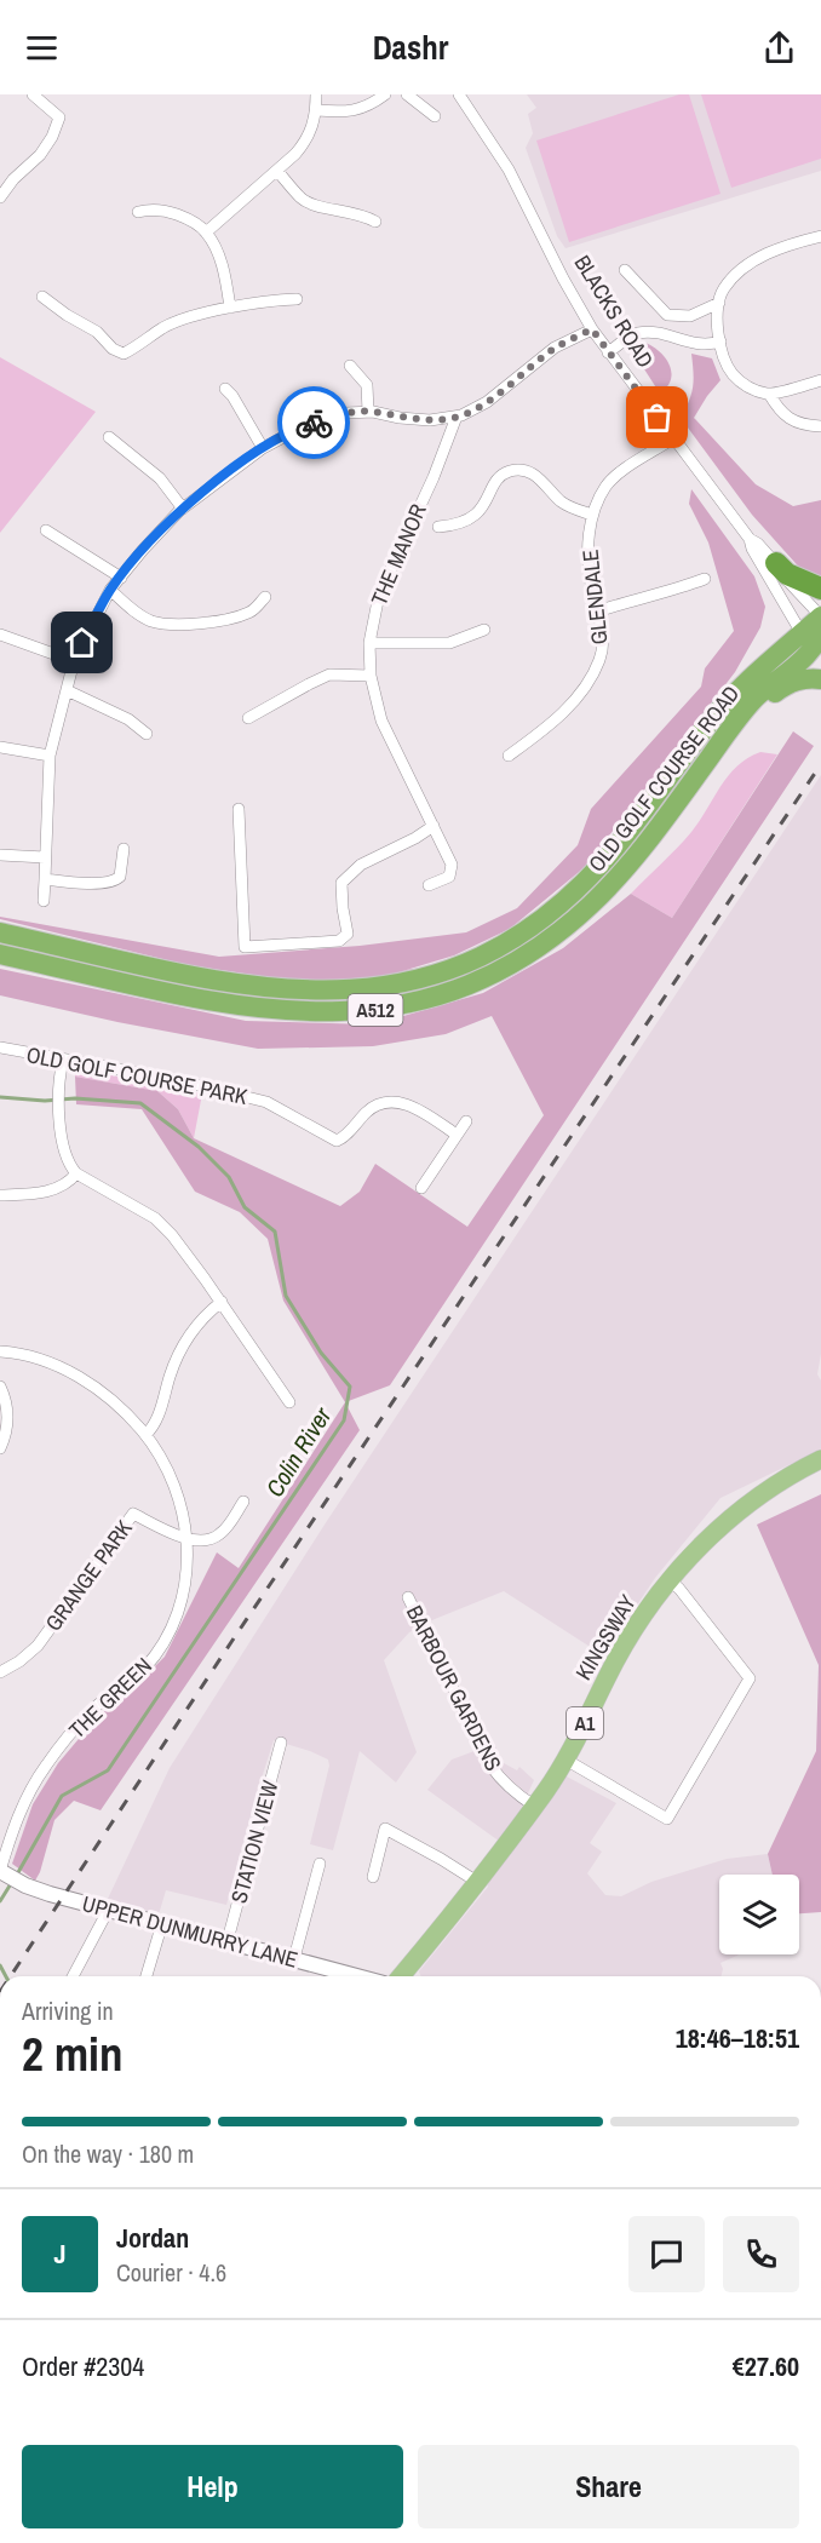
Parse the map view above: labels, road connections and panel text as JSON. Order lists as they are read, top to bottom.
{
  "streets": {
    "highway": ["OLD GOLF COURSE ROAD", "A512"],
    "main road": ["KINGSWAY", "A1"],
    "street": [
      "BLACKS ROAD",
      "THE MANOR",
      "GLENDALE",
      "OLD GOLF COURSE PARK",
      "GRANGE PARK",
      "BARBOUR GARDENS",
      "THE GREEN",
      "STATION VIEW",
      "UPPER DUNMURRY LANE"
    ]
  },
  "crossings": [
    ["BLACKS ROAD", "GLENDALE"],
    ["BLACKS ROAD", "OLD GOLF COURSE ROAD"],
    ["OLD GOLF COURSE ROAD", "A512"],
    ["GRANGE PARK", "THE GREEN"],
    ["KINGSWAY", "BARBOUR GARDENS"],
    ["THE GREEN", "UPPER DUNMURRY LANE"],
    ["STATION VIEW", "UPPER DUNMURRY LANE"]
  ],
  "water": ["Colin River"],
  "page": {
    "header": "Dashr",
    "heading": ["2 min", "Arriving in", "18:46–18:51"],
    "panel": [
      "Jordan",
      "Courier · 4.6",
      "Order #2304",
      "€27.60"
    ],
    "bar": "On the way · 180 m",
    "round": "J",
    "buttons": ["Help", "Share"]
  }
}
